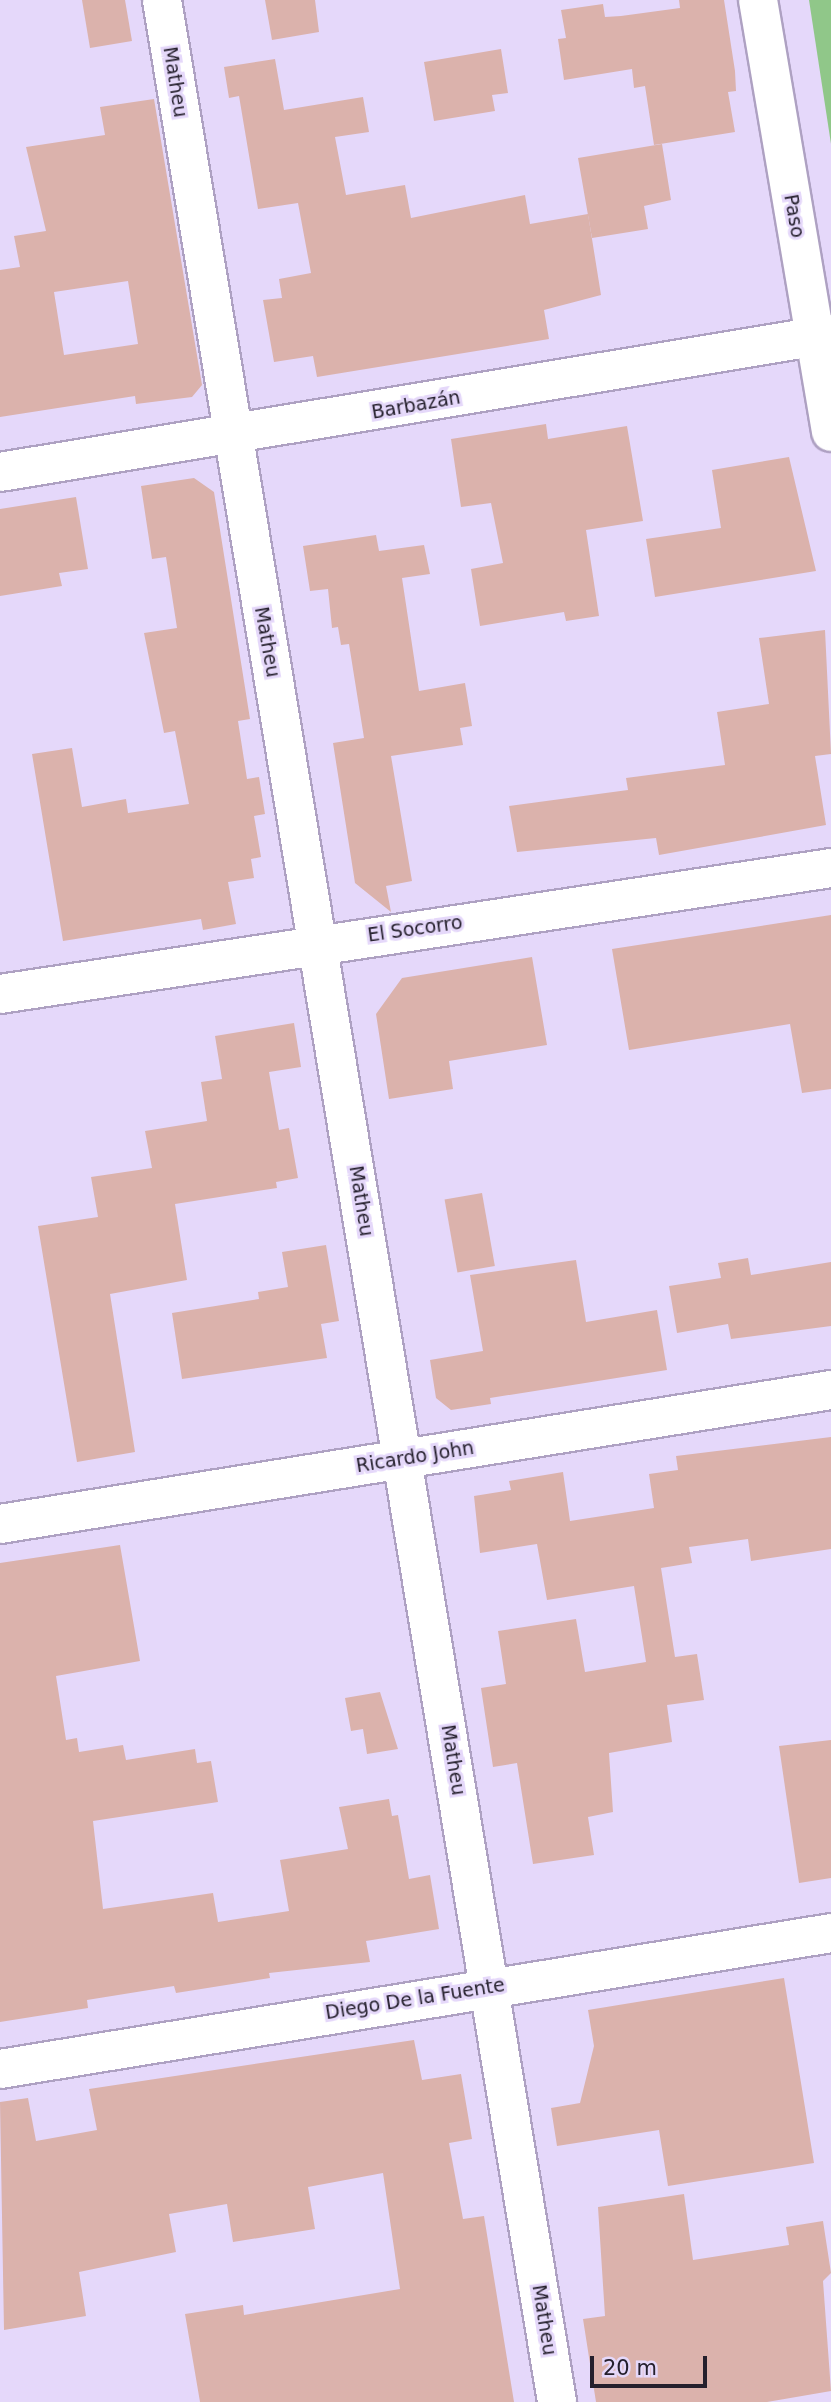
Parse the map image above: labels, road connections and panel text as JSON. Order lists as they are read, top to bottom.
{
  "streets": {
    "street": [
      "Matheu",
      "Paso",
      "Barbazán",
      "El Socorro",
      "Ricardo John",
      "Diego De la Fuente"
    ]
  },
  "crossings": [
    ["Matheu", "Barbazán"],
    ["Matheu", "El Socorro"],
    ["Matheu", "Ricardo John"],
    ["Matheu", "Diego De la Fuente"],
    ["Paso", "Barbazán"]
  ],
  "scale_bar": "20 m"
}
